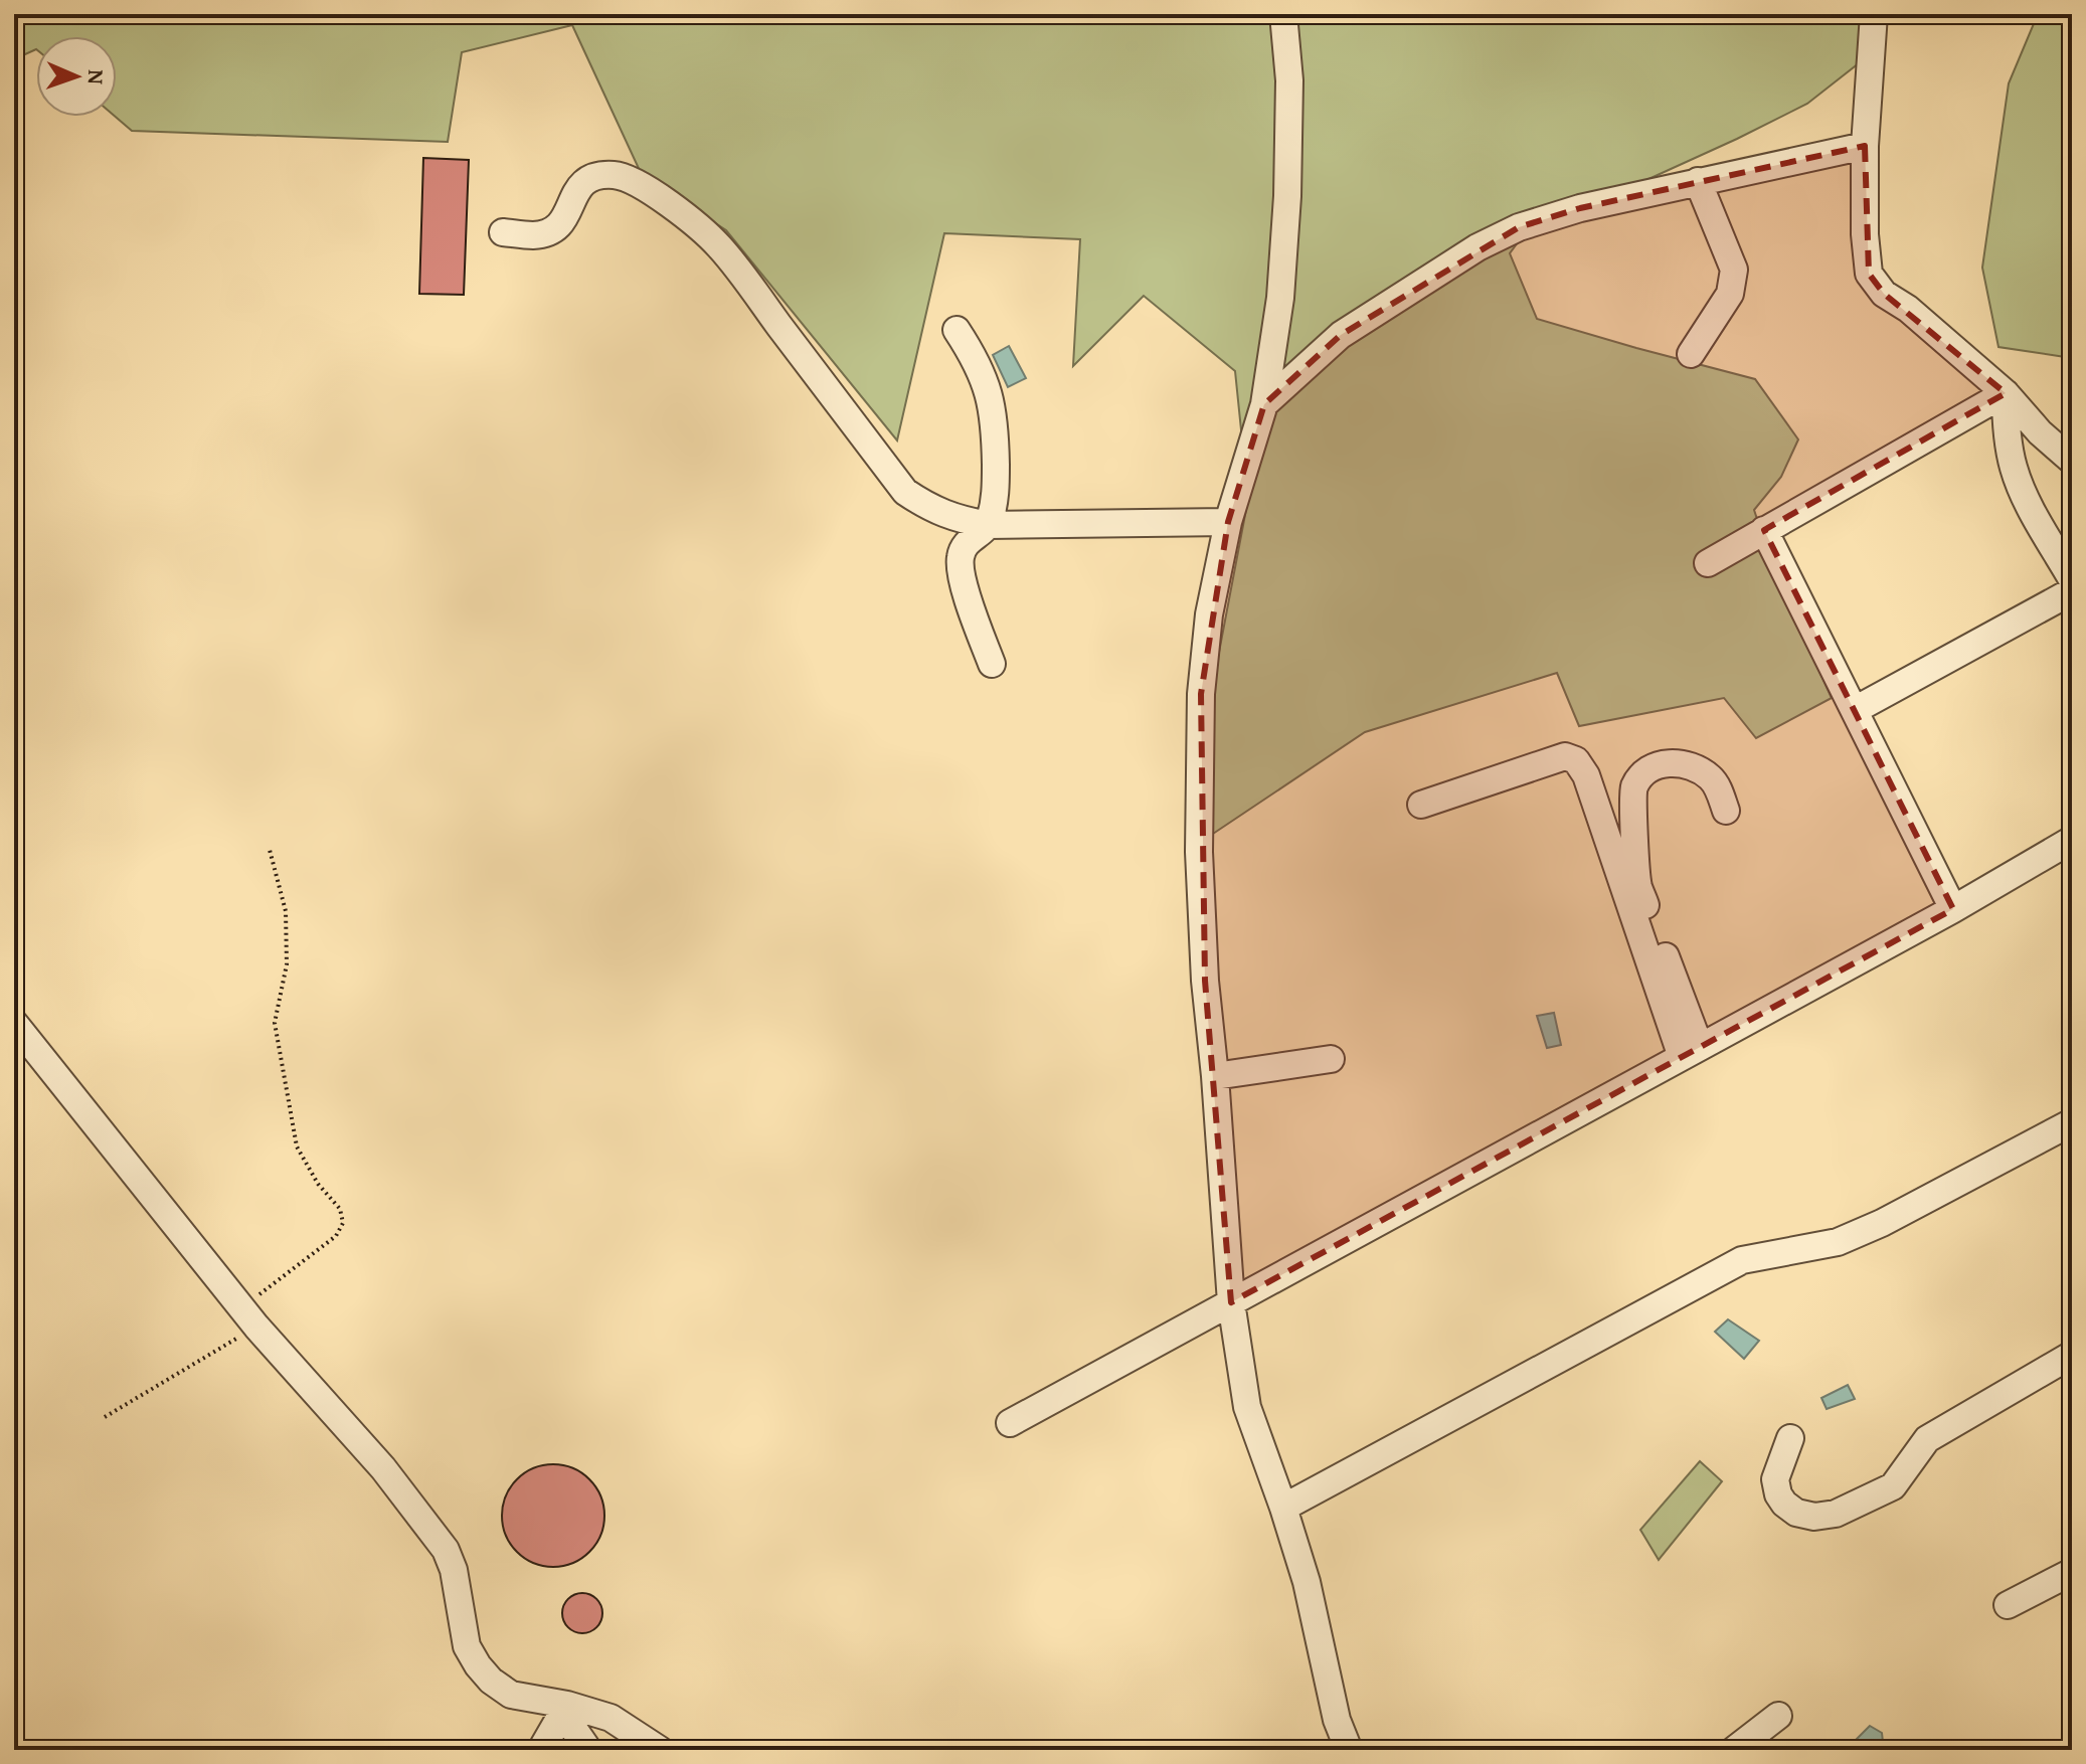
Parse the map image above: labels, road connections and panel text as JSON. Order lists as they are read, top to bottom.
{
  "north": "right"
}
